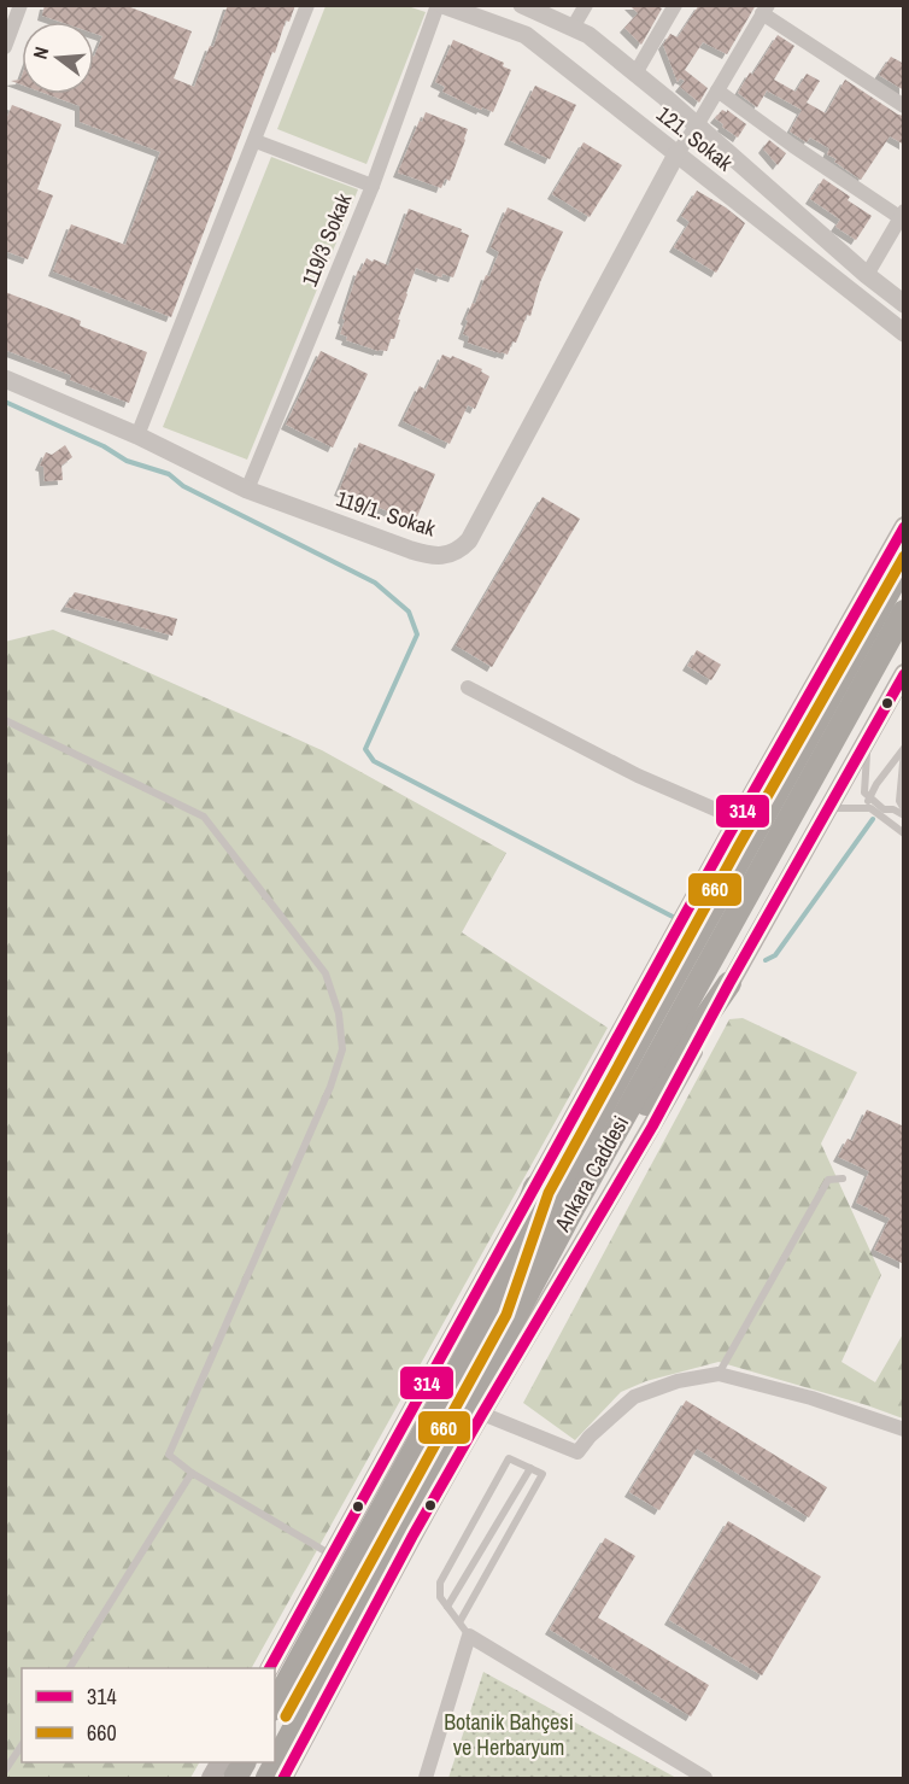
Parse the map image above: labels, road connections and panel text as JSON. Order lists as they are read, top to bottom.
{
  "streets": {
    "highway": ["Ankara Caddesi"],
    "street": ["121. Sokak", "119/3 Sokak", "119/1. Sokak"]
  },
  "crossings": [
    ["121. Sokak", "119/3 Sokak"],
    ["121. Sokak", "119/1. Sokak"],
    ["119/3 Sokak", "119/1. Sokak"]
  ],
  "parks": ["Botanik Bahçesi ve Herbaryum"],
  "lines": ["transit line 314", "transit line 660"],
  "legend": ["314", "660"],
  "north": "left"
}
